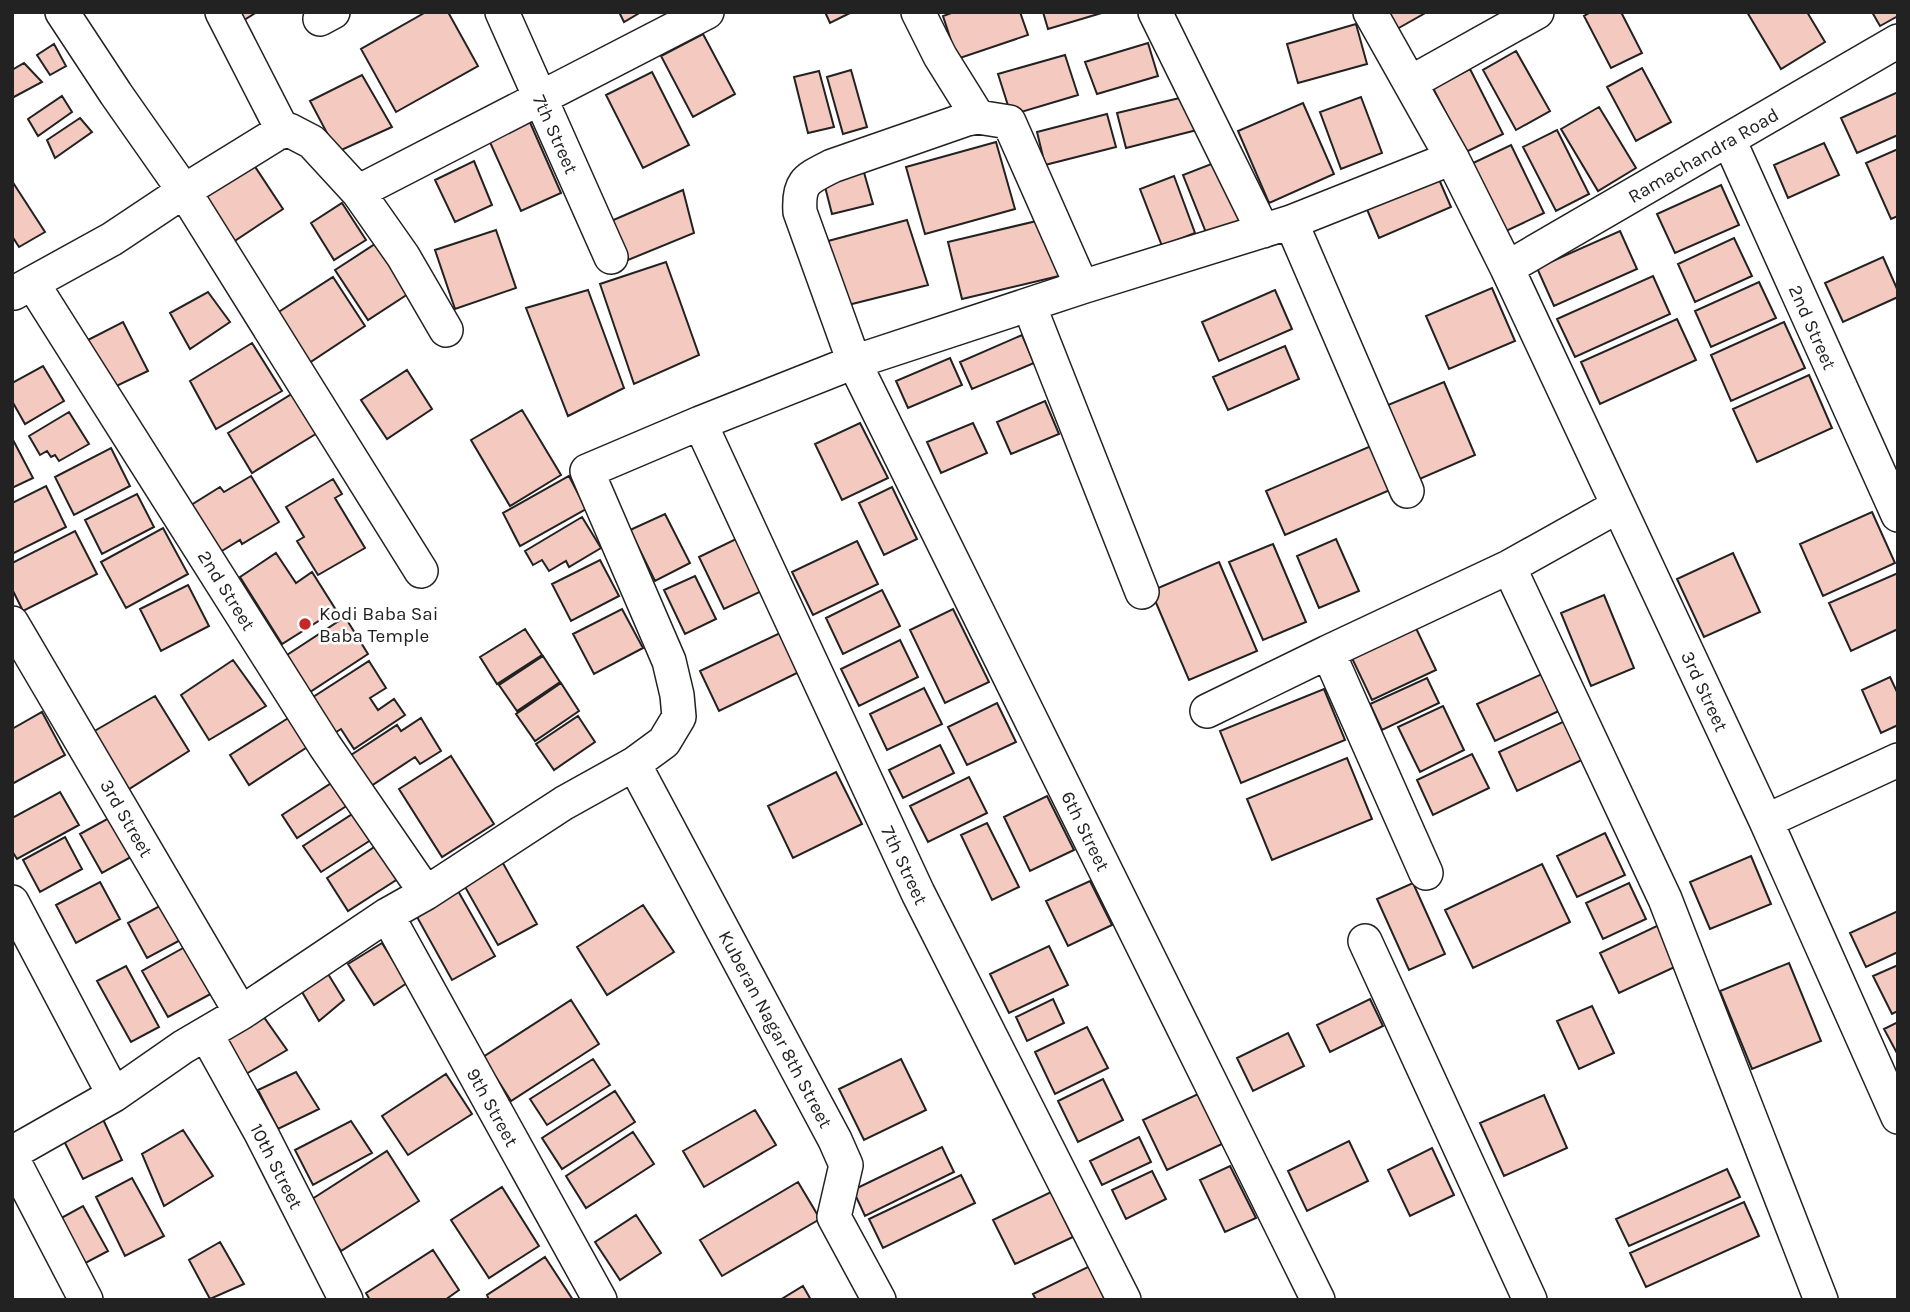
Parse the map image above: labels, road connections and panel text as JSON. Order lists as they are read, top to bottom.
{
  "streets": {
    "street": [
      "7th Street",
      "Ramachandra Road",
      "2nd Street",
      "3rd Street",
      "6th Street",
      "Kuberan Nagar 8th Street",
      "9th Street",
      "10th Street"
    ]
  },
  "crossings": [
    ["Ramachandra Road", "2nd Street"],
    ["Ramachandra Road", "3rd Street"]
  ],
  "places": ["Kodi Baba Sai Baba Temple"]
}
